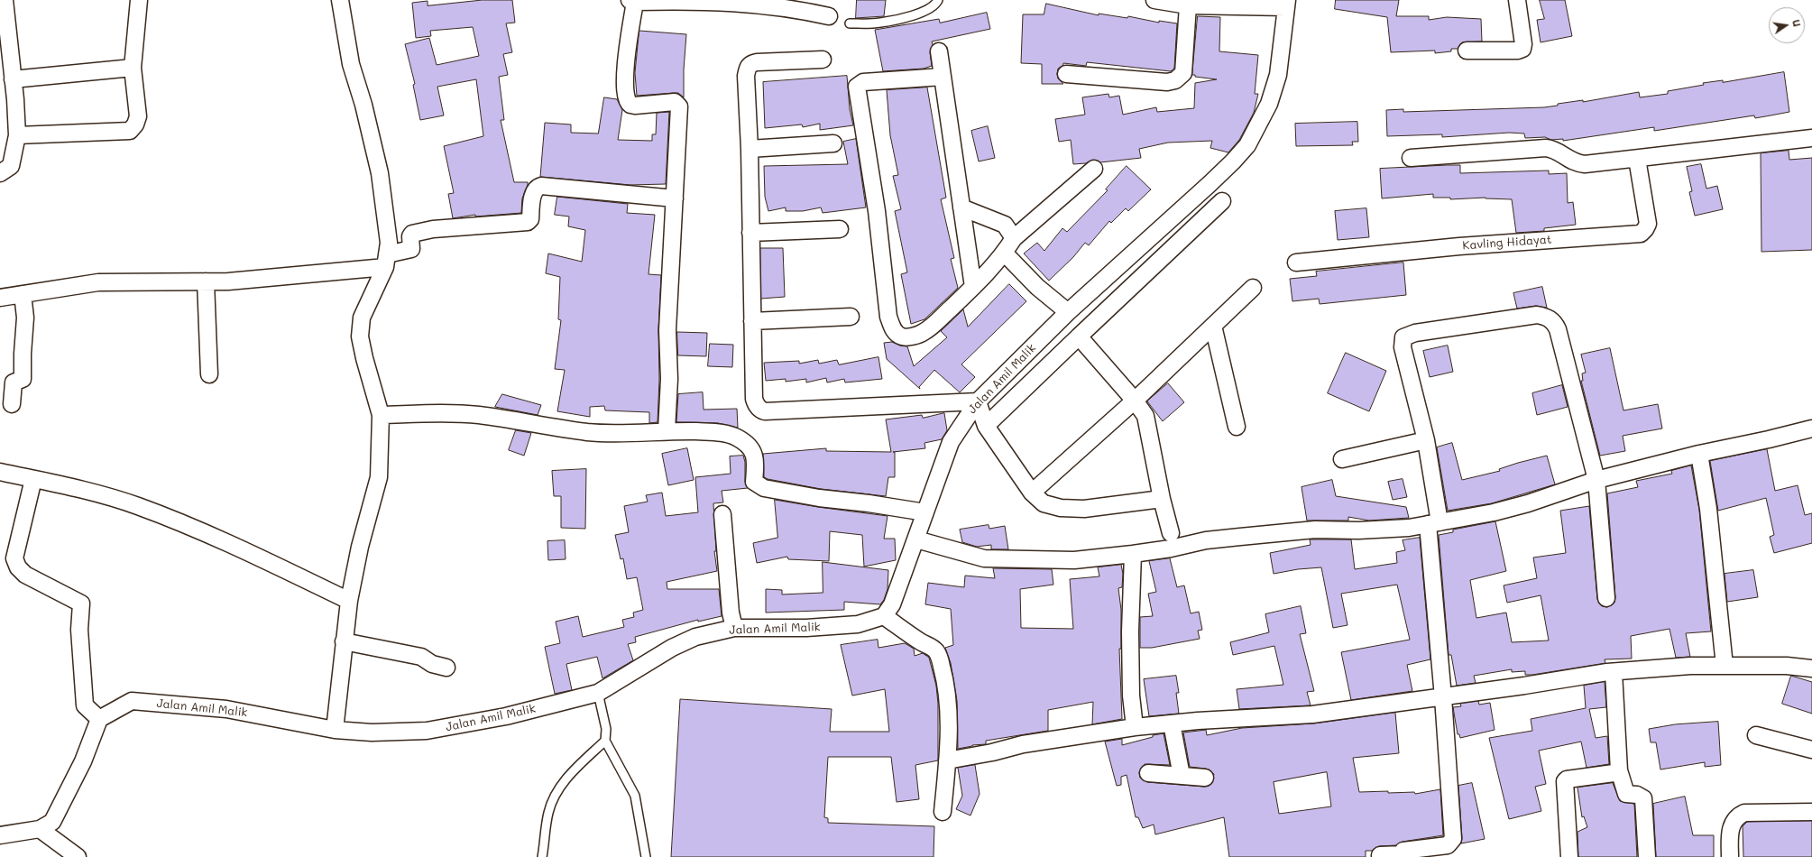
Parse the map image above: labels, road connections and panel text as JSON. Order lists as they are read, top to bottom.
{
  "streets": {
    "street": ["Kavling Hidayat", "Jalan Amil Malik"]
  },
  "north": "right"
}
